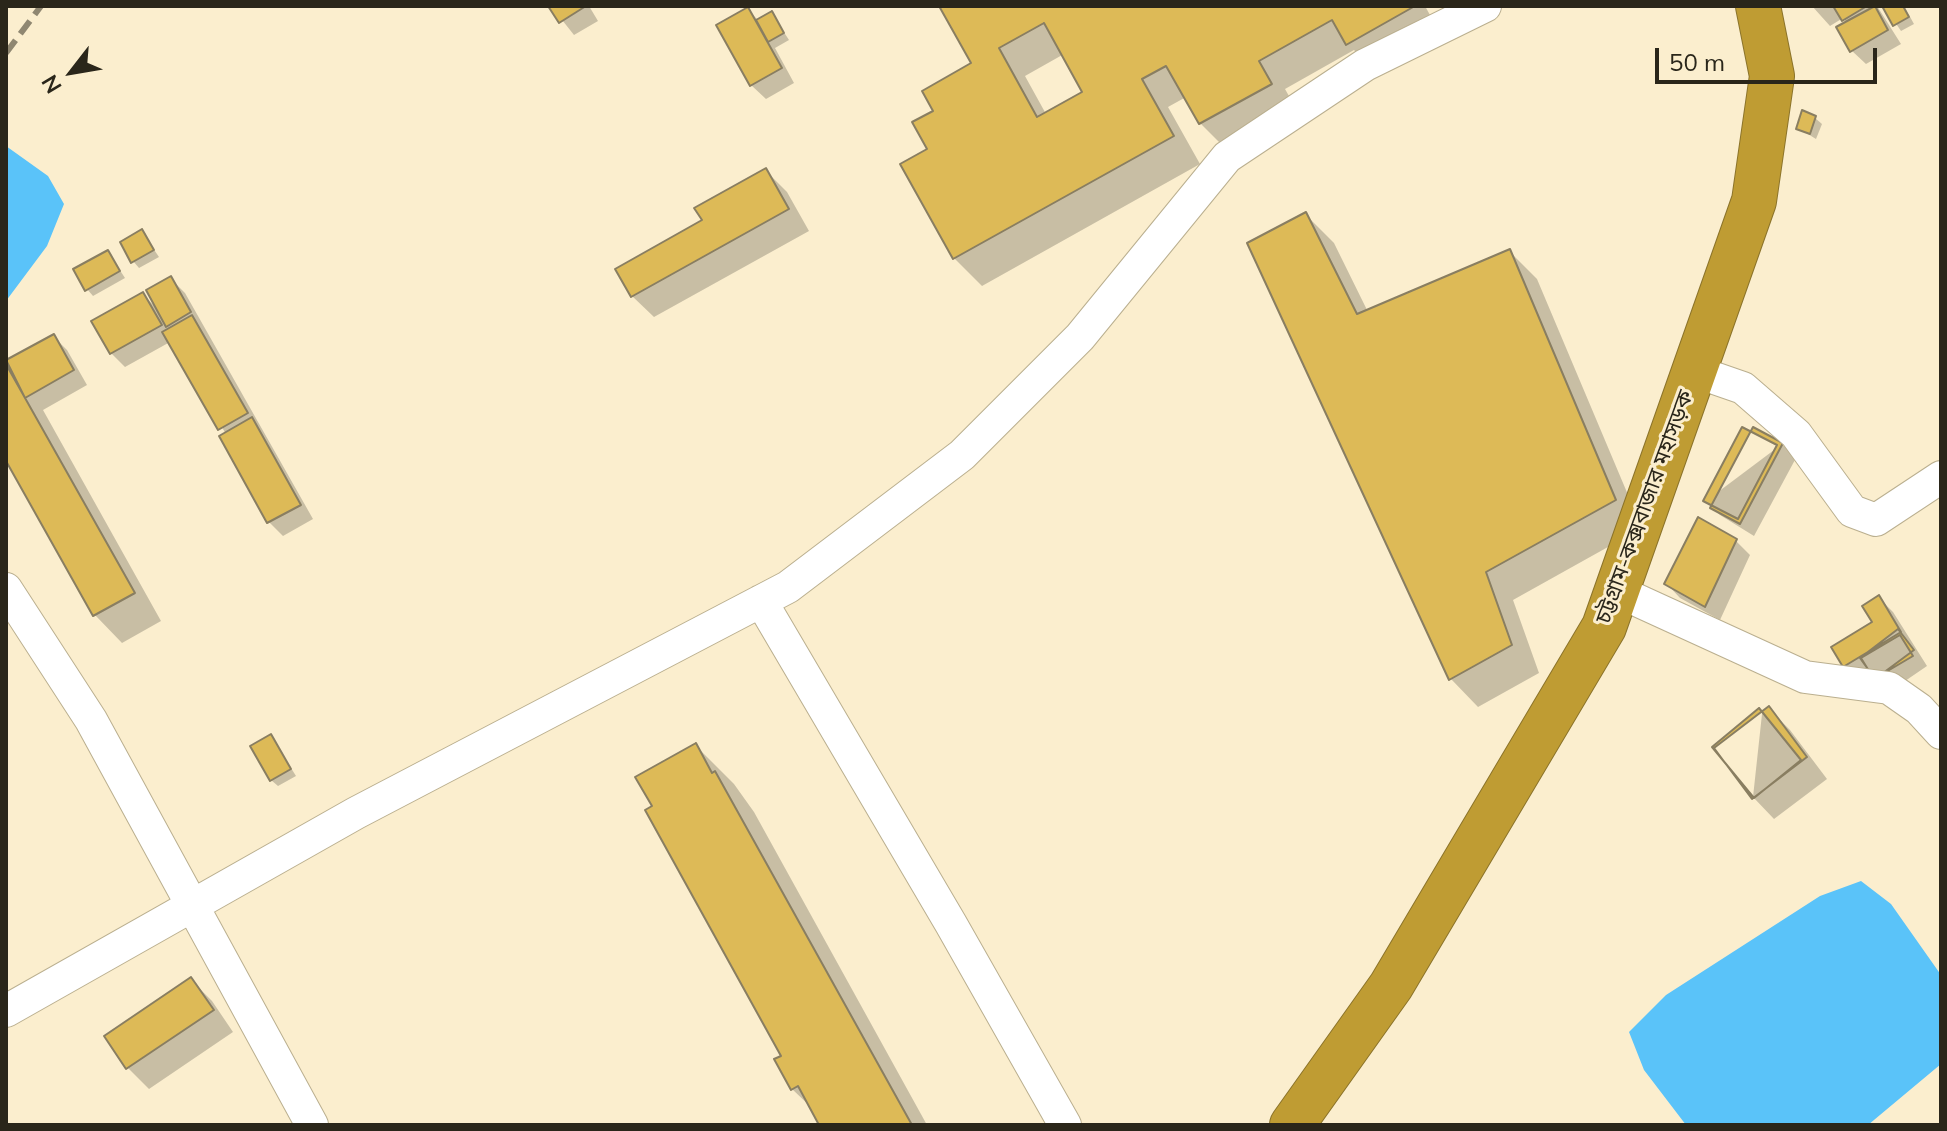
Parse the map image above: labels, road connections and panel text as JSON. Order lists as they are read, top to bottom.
{
  "streets": {
    "highway": ["চট্টগ্রাম-কক্সবাজার মহাসড়ক"]
  },
  "scale_bar": "50 m",
  "north": "bottom left"
}
